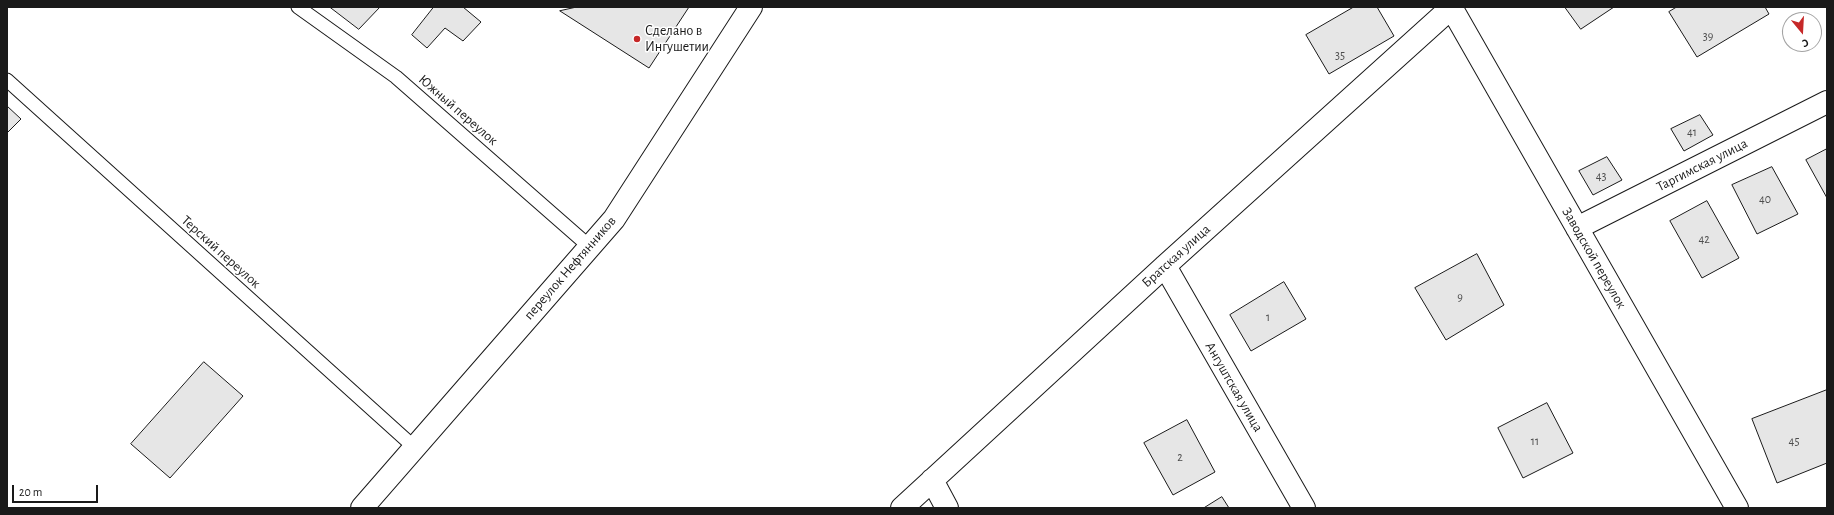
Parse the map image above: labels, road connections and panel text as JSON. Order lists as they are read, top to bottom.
{
  "streets": {
    "street": [
      "Таргимская улица",
      "Братская улица",
      "Заводской переулок",
      "переулок Нефтянников",
      "Ангуштская улица"
    ],
    "lane": ["Южный переулок", "Терский переулок"]
  },
  "crossings": [
    ["Южный переулок", "переулок Нефтянников"],
    ["Таргимская улица", "Заводской переулок"],
    ["Терский переулок", "переулок Нефтянников"],
    ["Братская улица", "Заводской переулок"],
    ["Братская улица", "Ангуштская улица"]
  ],
  "places": ["Сделано в Ингушетии"],
  "house_numbers": [
    "39",
    "35",
    "41",
    "43",
    "40",
    "42",
    "9",
    "1",
    "11",
    "45",
    "2"
  ],
  "scale_bar": "20 m",
  "north": "bottom"
}
